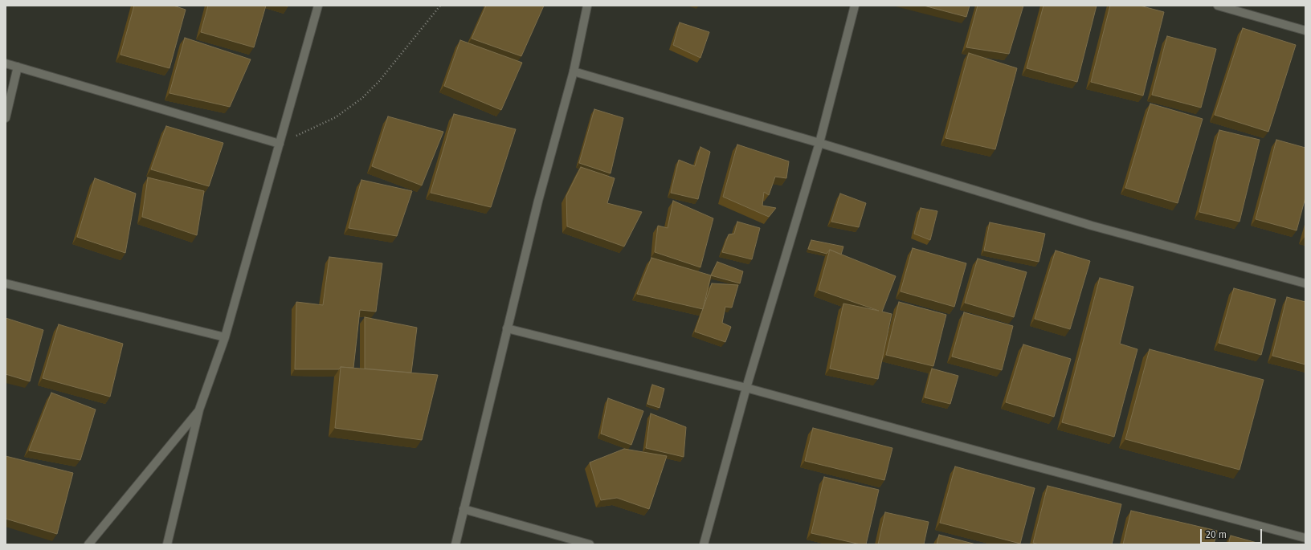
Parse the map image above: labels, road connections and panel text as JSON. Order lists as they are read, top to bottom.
{
  "scale_bar": "20 m"
}
